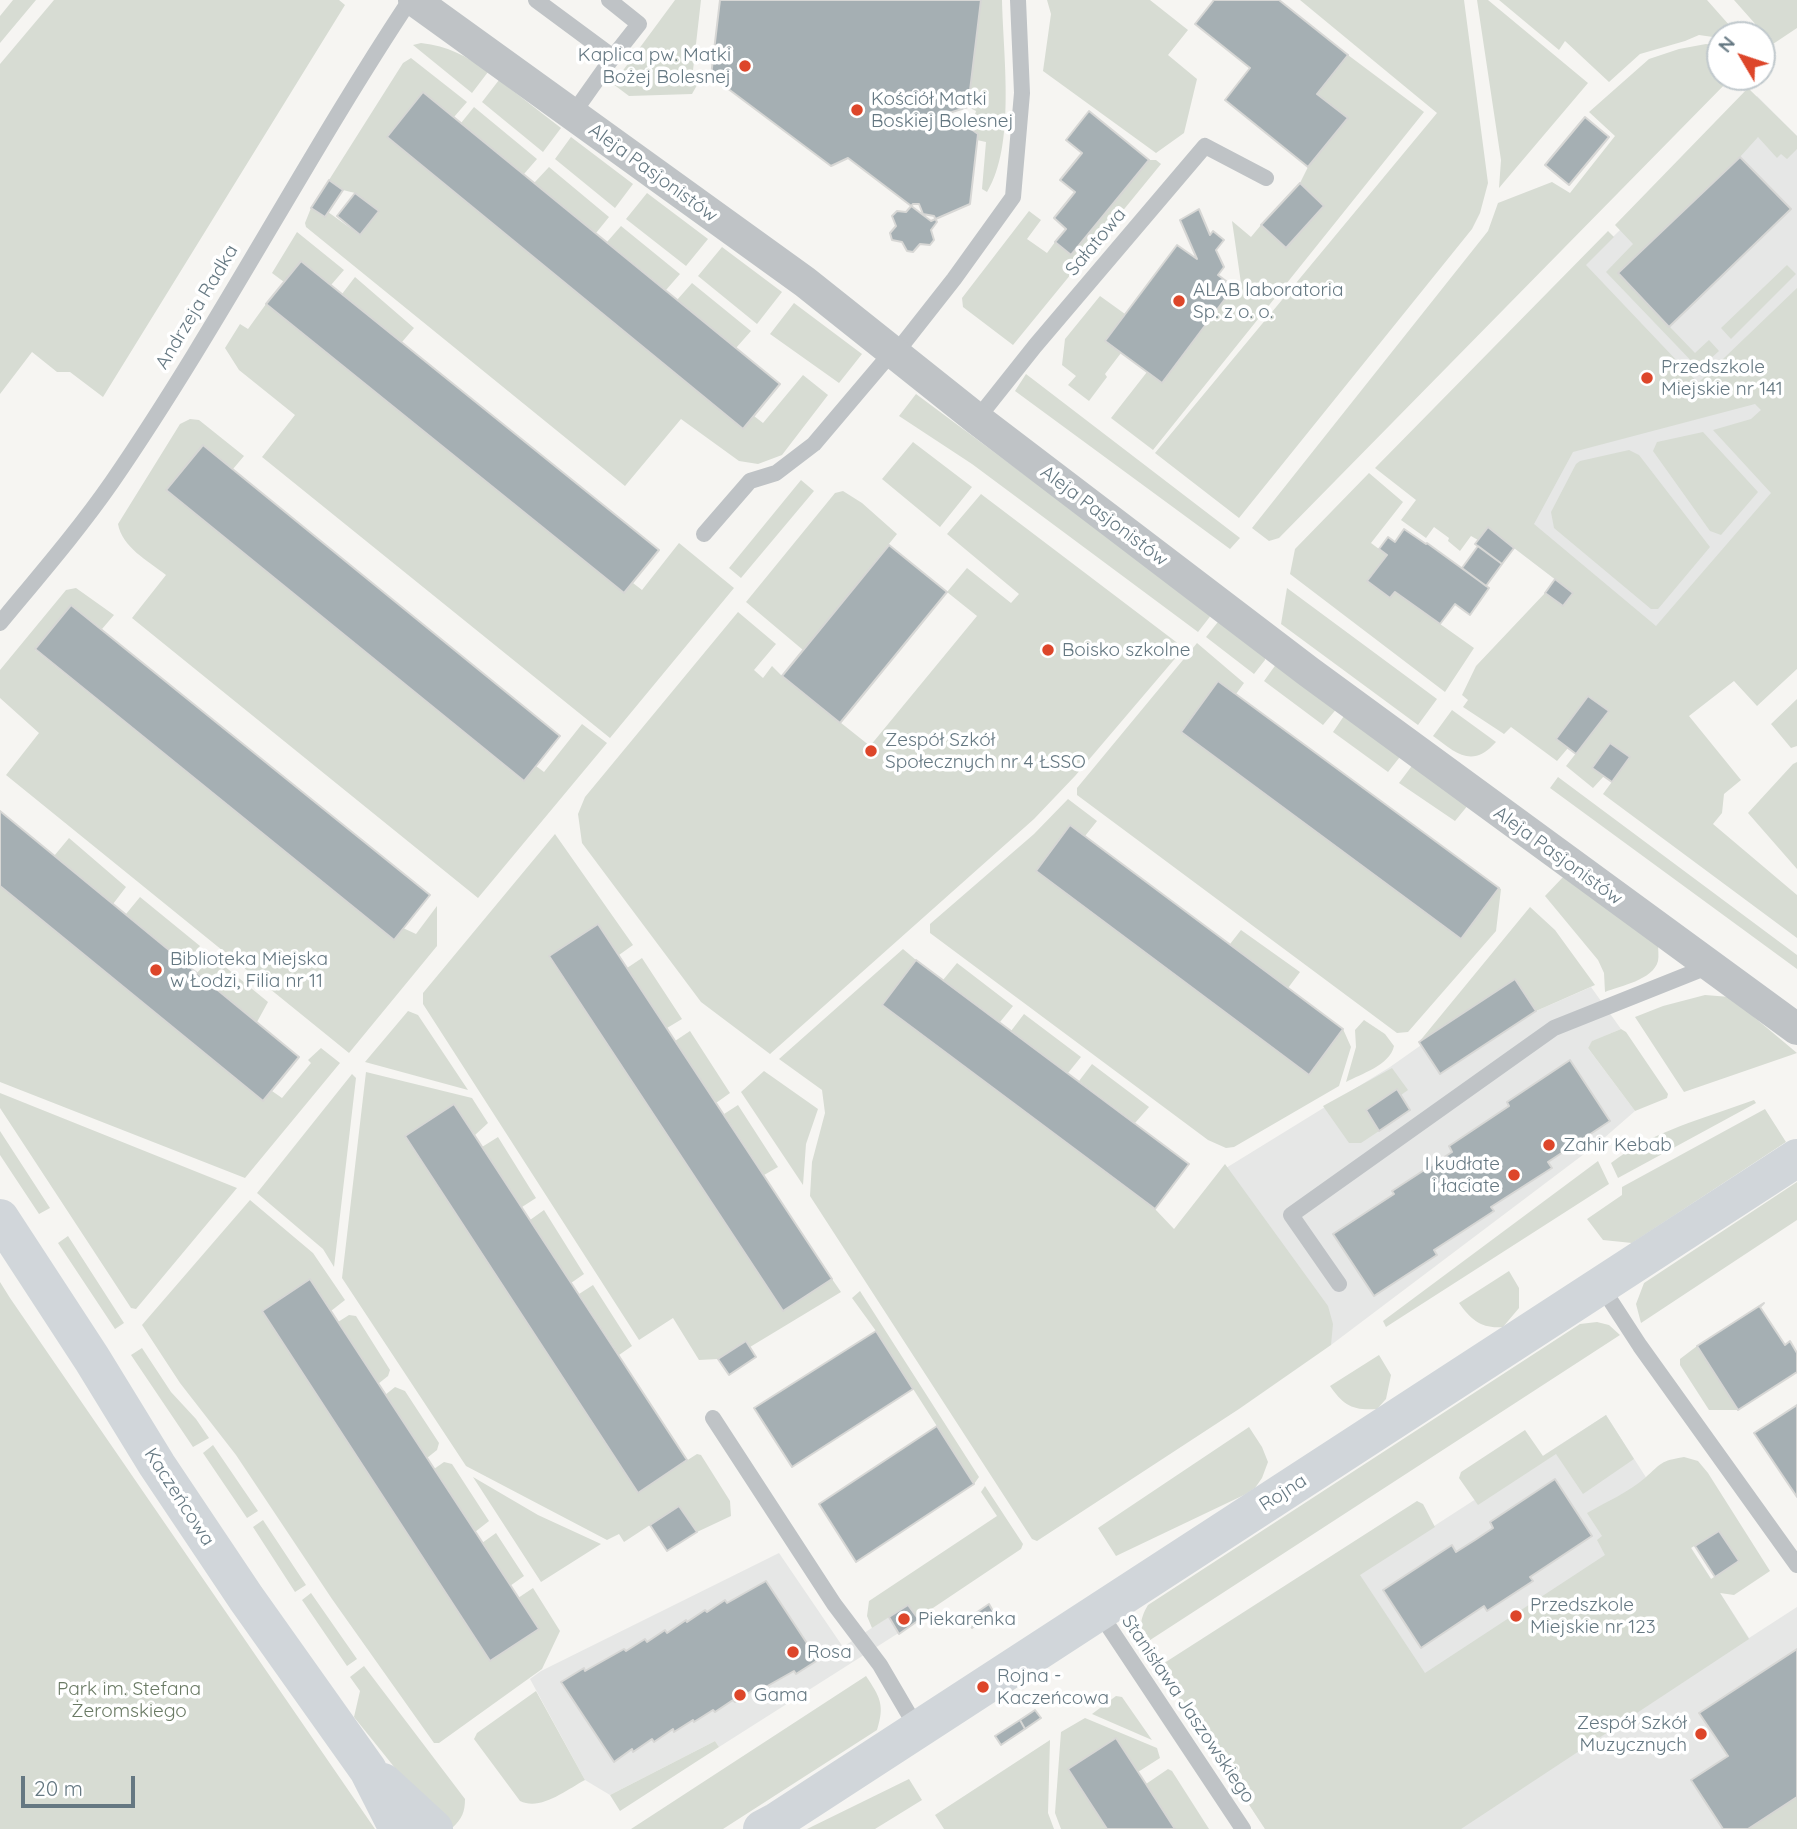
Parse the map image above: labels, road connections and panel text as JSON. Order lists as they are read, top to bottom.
{
  "streets": {
    "street": ["Aleja Pasjonistów", "Rojna", "Kaczeńcowa"],
    "lane": ["Sałatowa", "Andrzeja Radka", "Stanisława Jaszowskiego"]
  },
  "crossings": [
    ["Aleja Pasjonistów", "Sałatowa"],
    ["Aleja Pasjonistów", "Andrzeja Radka"],
    ["Rojna", "Stanisława Jaszowskiego"]
  ],
  "parks": ["Park im. Stefana Żeromskiego"],
  "places": [
    "Kaplica pw. Matki Bożej Bolesnej",
    "Kościół Matki Boskiej Bolesnej",
    "ALAB laboratoria Sp. z o. o.",
    "Przedszkole Miejskie nr 141",
    "Boisko szkolne",
    "Zespół Szkół Społecznych nr 4 ŁSSO",
    "Biblioteka Miejska w Łodzi, Filia nr 11",
    "Zahir Kebab",
    "I kudłate i łaciate",
    "Przedszkole Miejskie nr 123",
    "Piekarenka",
    "Rosa",
    "Rojna - Kaczeńcowa",
    "Gama",
    "Zespół Szkół Muzycznych"
  ],
  "scale_bar": "20 m",
  "north": "top left"
}
